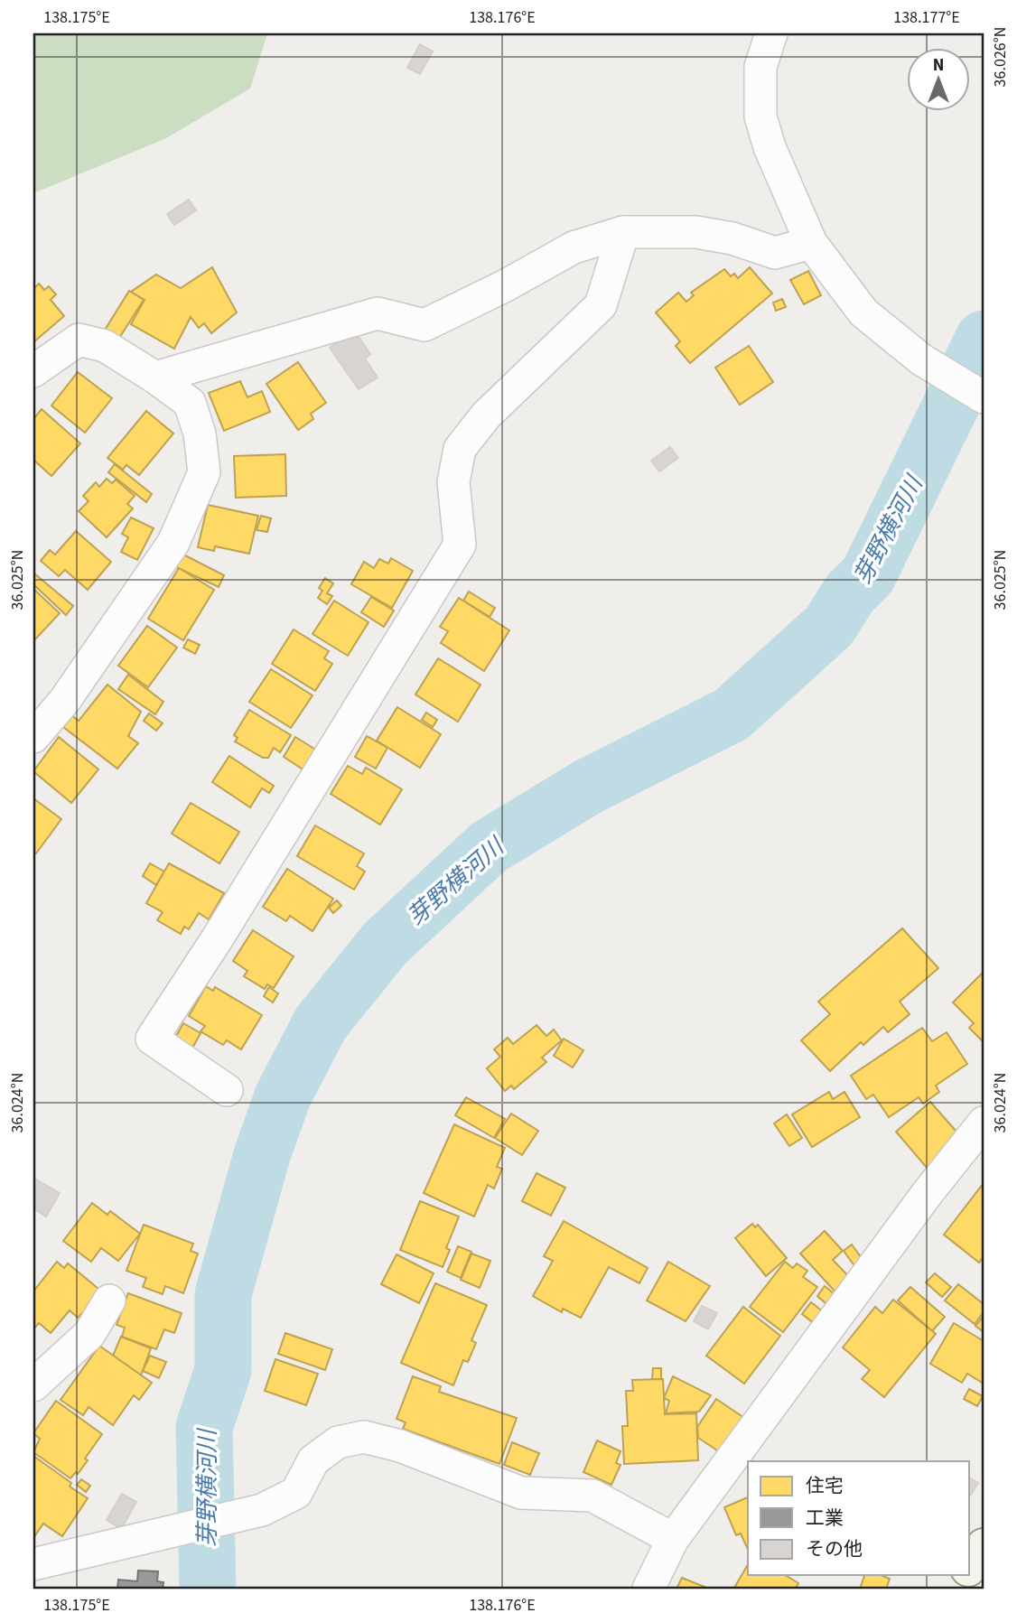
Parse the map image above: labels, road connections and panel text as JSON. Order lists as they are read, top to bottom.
{
  "water": ["芽野横河川"],
  "legend": ["住宅", "工業", "その他"],
  "north": "top",
  "coordinates": [
    "138.175°E",
    "138.176°E",
    "138.177°E",
    "36.026°N",
    "36.025°N",
    "36.024°N"
  ]
}
